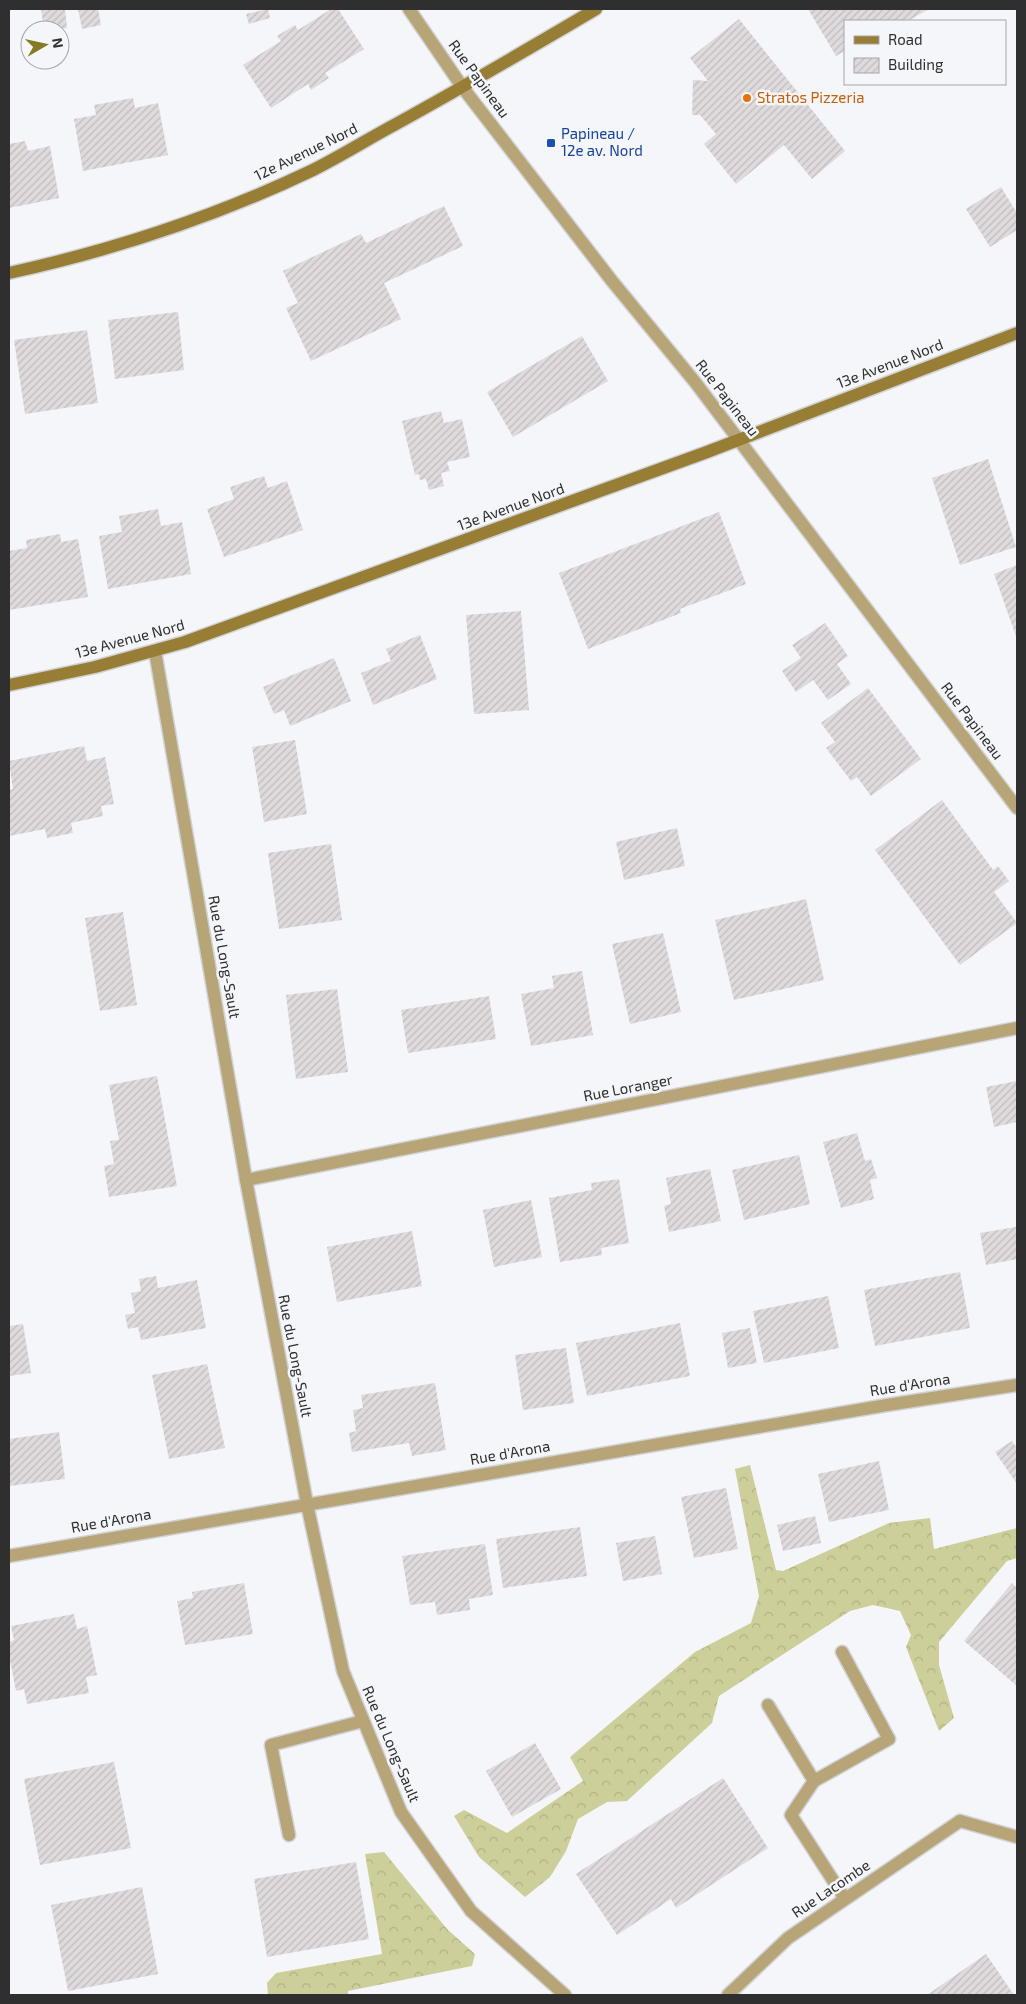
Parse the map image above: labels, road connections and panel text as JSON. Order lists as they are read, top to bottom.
{
  "streets": {
    "main road": ["12e Avenue Nord", "13e Avenue Nord"],
    "street": [
      "Rue Papineau",
      "Rue du Long-Sault",
      "Rue Loranger",
      "Rue d'Arona",
      "Rue Lacombe"
    ]
  },
  "crossings": [
    ["Rue Papineau", "12e Avenue Nord"],
    ["Rue Papineau", "13e Avenue Nord"],
    ["13e Avenue Nord", "Rue du Long-Sault"],
    ["Rue du Long-Sault", "Rue Loranger"],
    ["Rue du Long-Sault", "Rue d'Arona"]
  ],
  "places": {
    "other": ["Stratos Pizzeria"],
    "transit": ["Papineau / 12e av. Nord"]
  },
  "legend": ["Road", "Building"],
  "north": "right"
}
